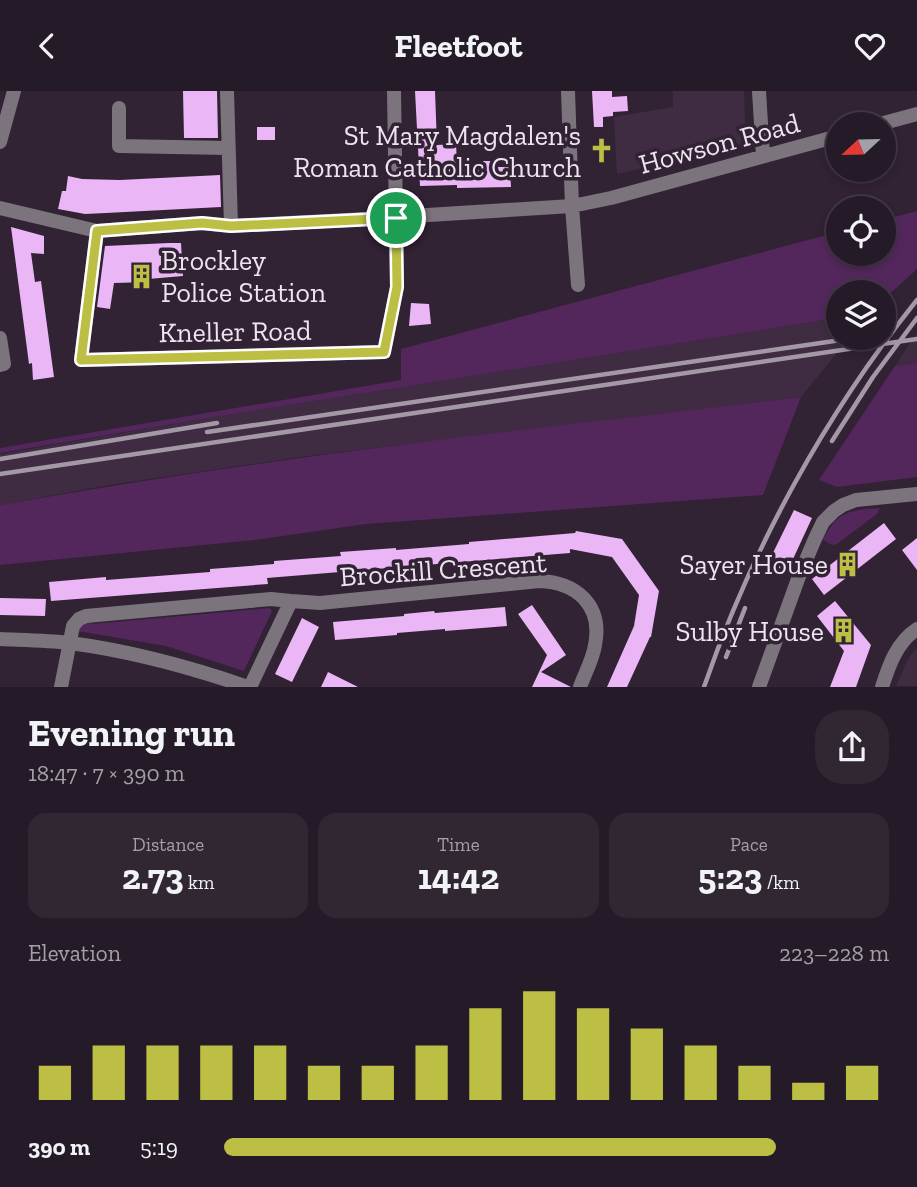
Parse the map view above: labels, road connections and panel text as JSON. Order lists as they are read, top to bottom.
{
  "streets": {
    "street": ["Howson Road", "Kneller Road", "Brockill Crescent"]
  },
  "crossings": [
    ["Howson Road", "Kneller Road"]
  ],
  "places": {
    "church": ["St Mary Magdalen's Roman Catholic Church"],
    "building": ["Brockley Police Station", "Sayer House", "Sulby House"]
  },
  "north": "left",
  "page": {
    "header": "Fleetfoot",
    "heading": ["Evening run", "18:47 · 7 × 390 m"],
    "stats": [
      ["Distance", "2.73 km"],
      ["Time", "14:42"],
      ["Pace", "5:23 /km"]
    ],
    "chart": ["Elevation", "223–228 m"],
    "list": [
      {
        "name": "390 m",
        "note": "5:19"
      }
    ]
  }
}
